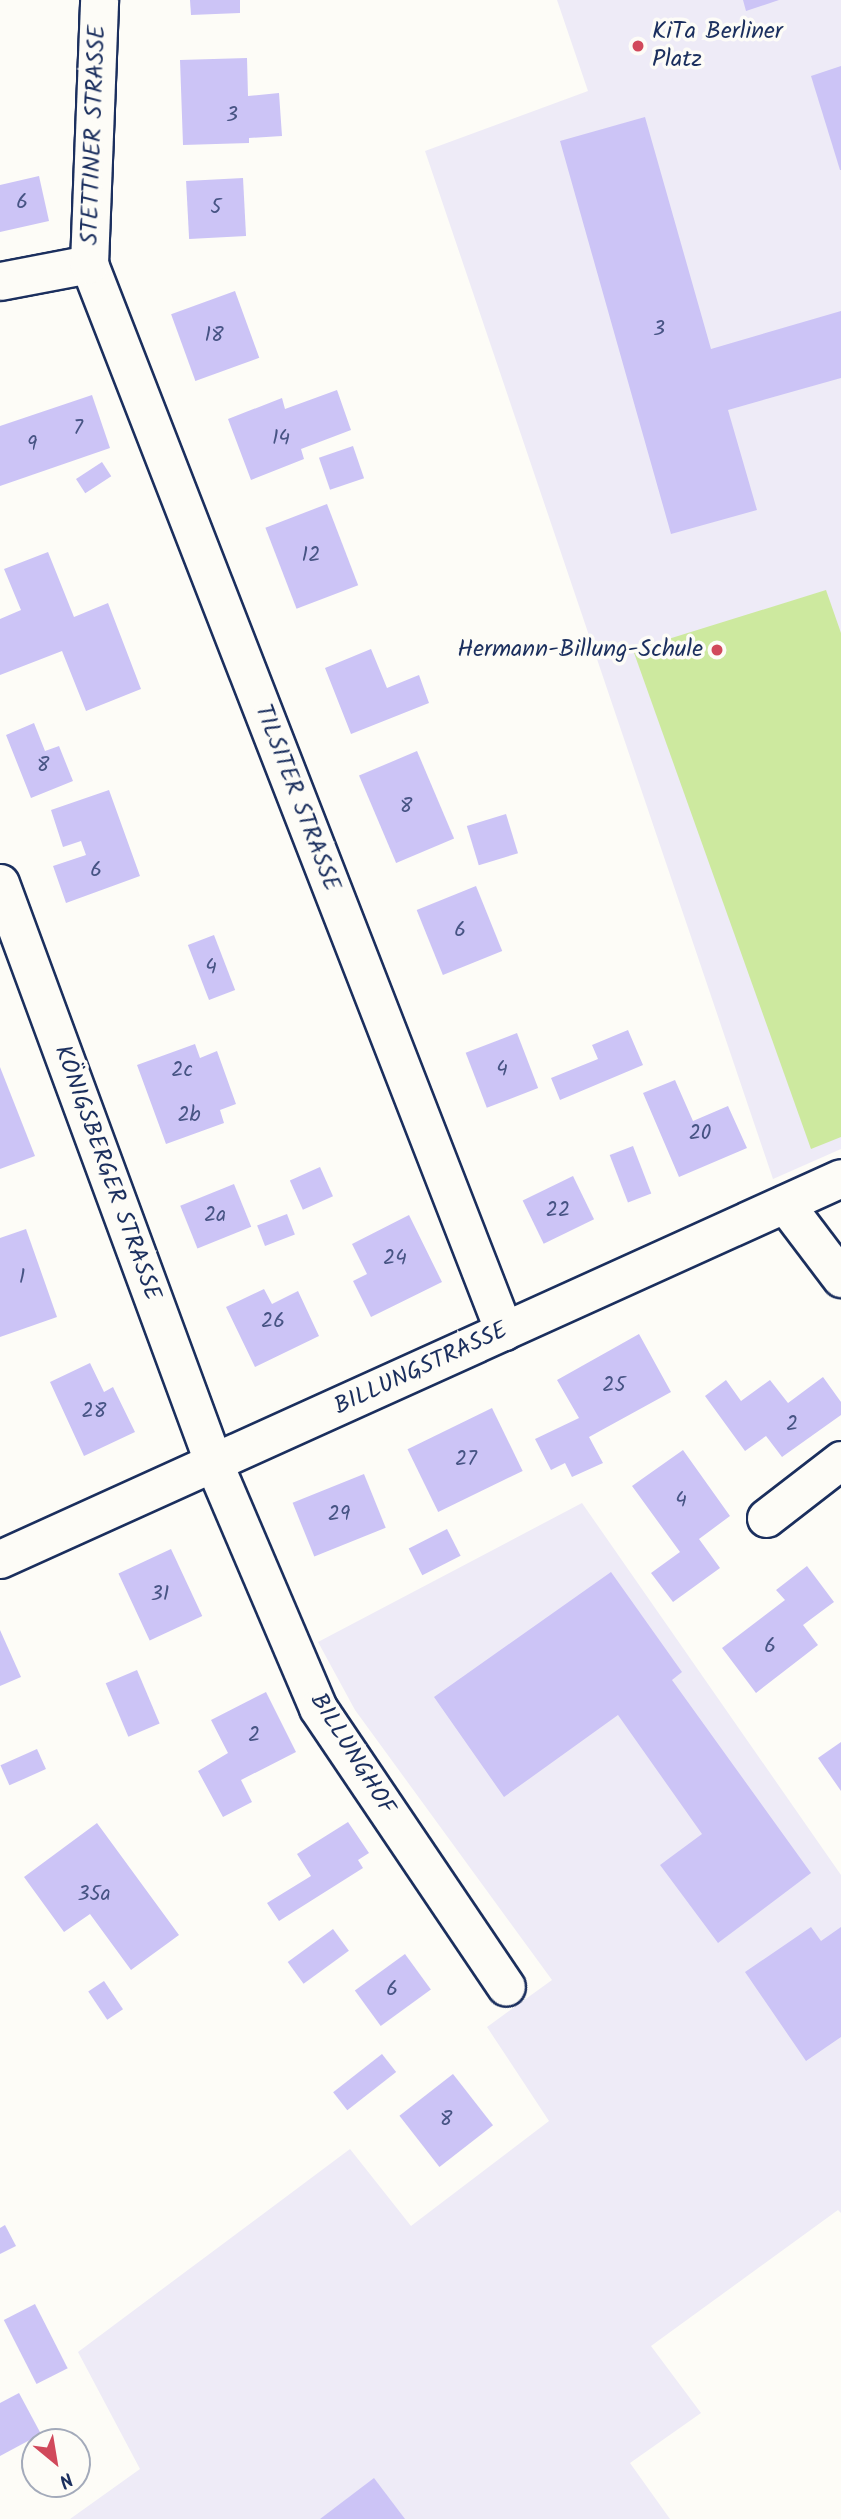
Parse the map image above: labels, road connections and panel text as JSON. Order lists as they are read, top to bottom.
{
  "streets": {
    "street": [
      "STETTINER STRASSE",
      "TILSITER STRASSE",
      "KÖNIGSBERGER STRASSE",
      "BILLUNGSTRASSE",
      "BILLUNGHOF"
    ]
  },
  "crossings": [
    ["STETTINER STRASSE", "TILSITER STRASSE"],
    ["TILSITER STRASSE", "BILLUNGSTRASSE"],
    ["KÖNIGSBERGER STRASSE", "BILLUNGSTRASSE"],
    ["KÖNIGSBERGER STRASSE", "BILLUNGHOF"],
    ["BILLUNGSTRASSE", "BILLUNGHOF"]
  ],
  "places": ["KiTa Berliner Platz", "Hermann-Billung-Schule"],
  "house_numbers": [
    "3",
    "6",
    "5",
    "3",
    "18",
    "7",
    "14",
    "9",
    "12",
    "8",
    "8",
    "6",
    "6",
    "4",
    "4",
    "2c",
    "2b",
    "20",
    "22",
    "2a",
    "24",
    "1",
    "26",
    "25",
    "28",
    "2",
    "27",
    "4",
    "29",
    "31",
    "6",
    "2",
    "35a",
    "6",
    "8"
  ],
  "north": "bottom right"
}
